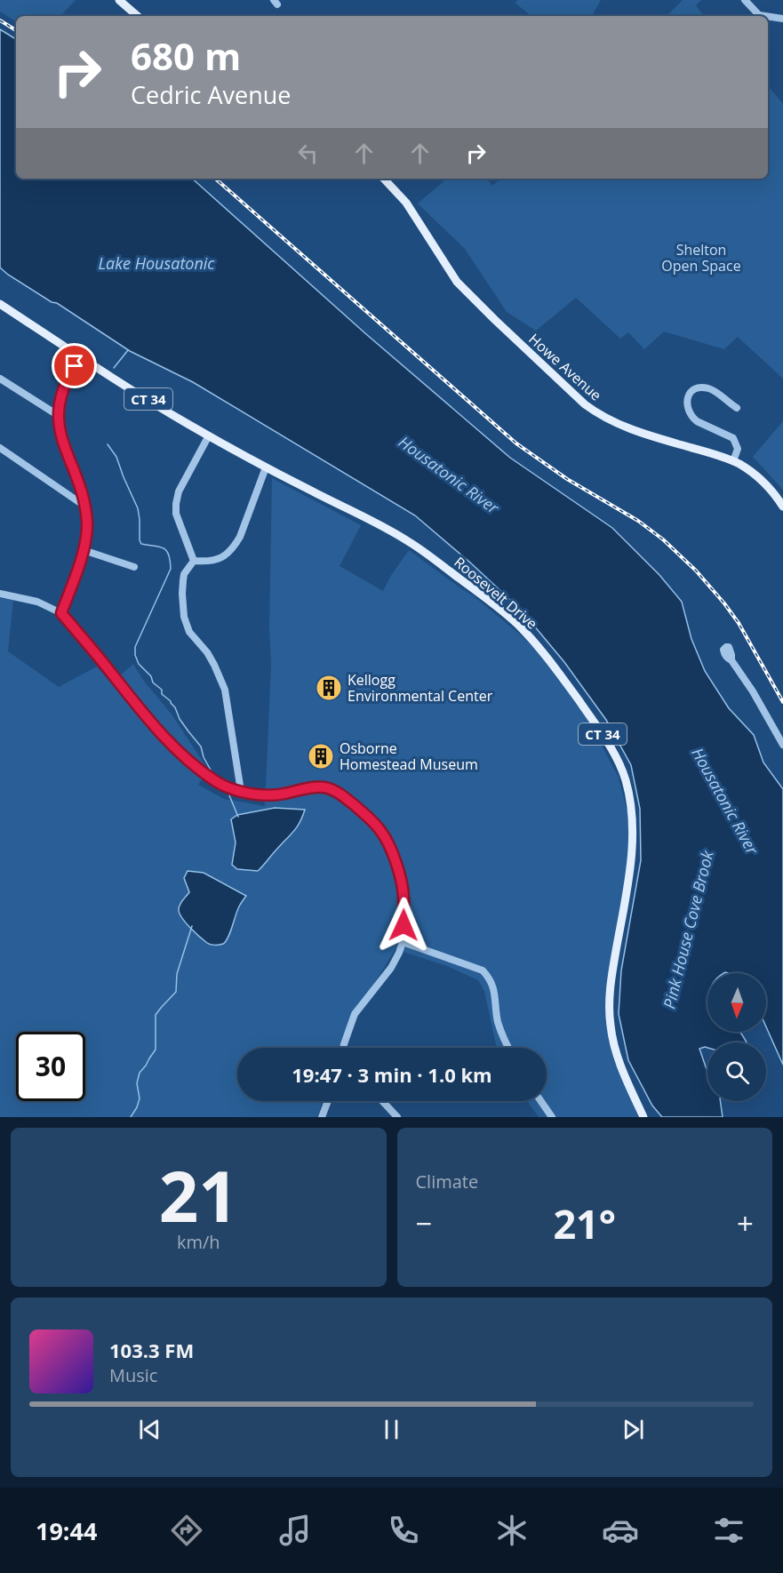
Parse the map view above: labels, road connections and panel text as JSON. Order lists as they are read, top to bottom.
{
  "streets": {
    "main road": ["Howe Avenue", "CT 34", "Roosevelt Drive"]
  },
  "water": ["Lake Housatonic", "Housatonic River", "Pink House Cove Brook"],
  "parks": ["Shelton Open Space"],
  "places": {
    "building": ["Kellogg Environmental Center", "Osborne Homestead Museum"]
  },
  "north": "bottom",
  "page": {
    "turn": ["680 m", "Cedric Avenue"],
    "limit": "30",
    "trip": "19:47 · 3 min · 1.0 km",
    "tile": [
      ["21", "km/h"],
      "Climate"
    ],
    "heat": ["−", "21°", "+"],
    "song": ["103.3 FM", "Music"],
    "tabs": "19:44"
  }
}
